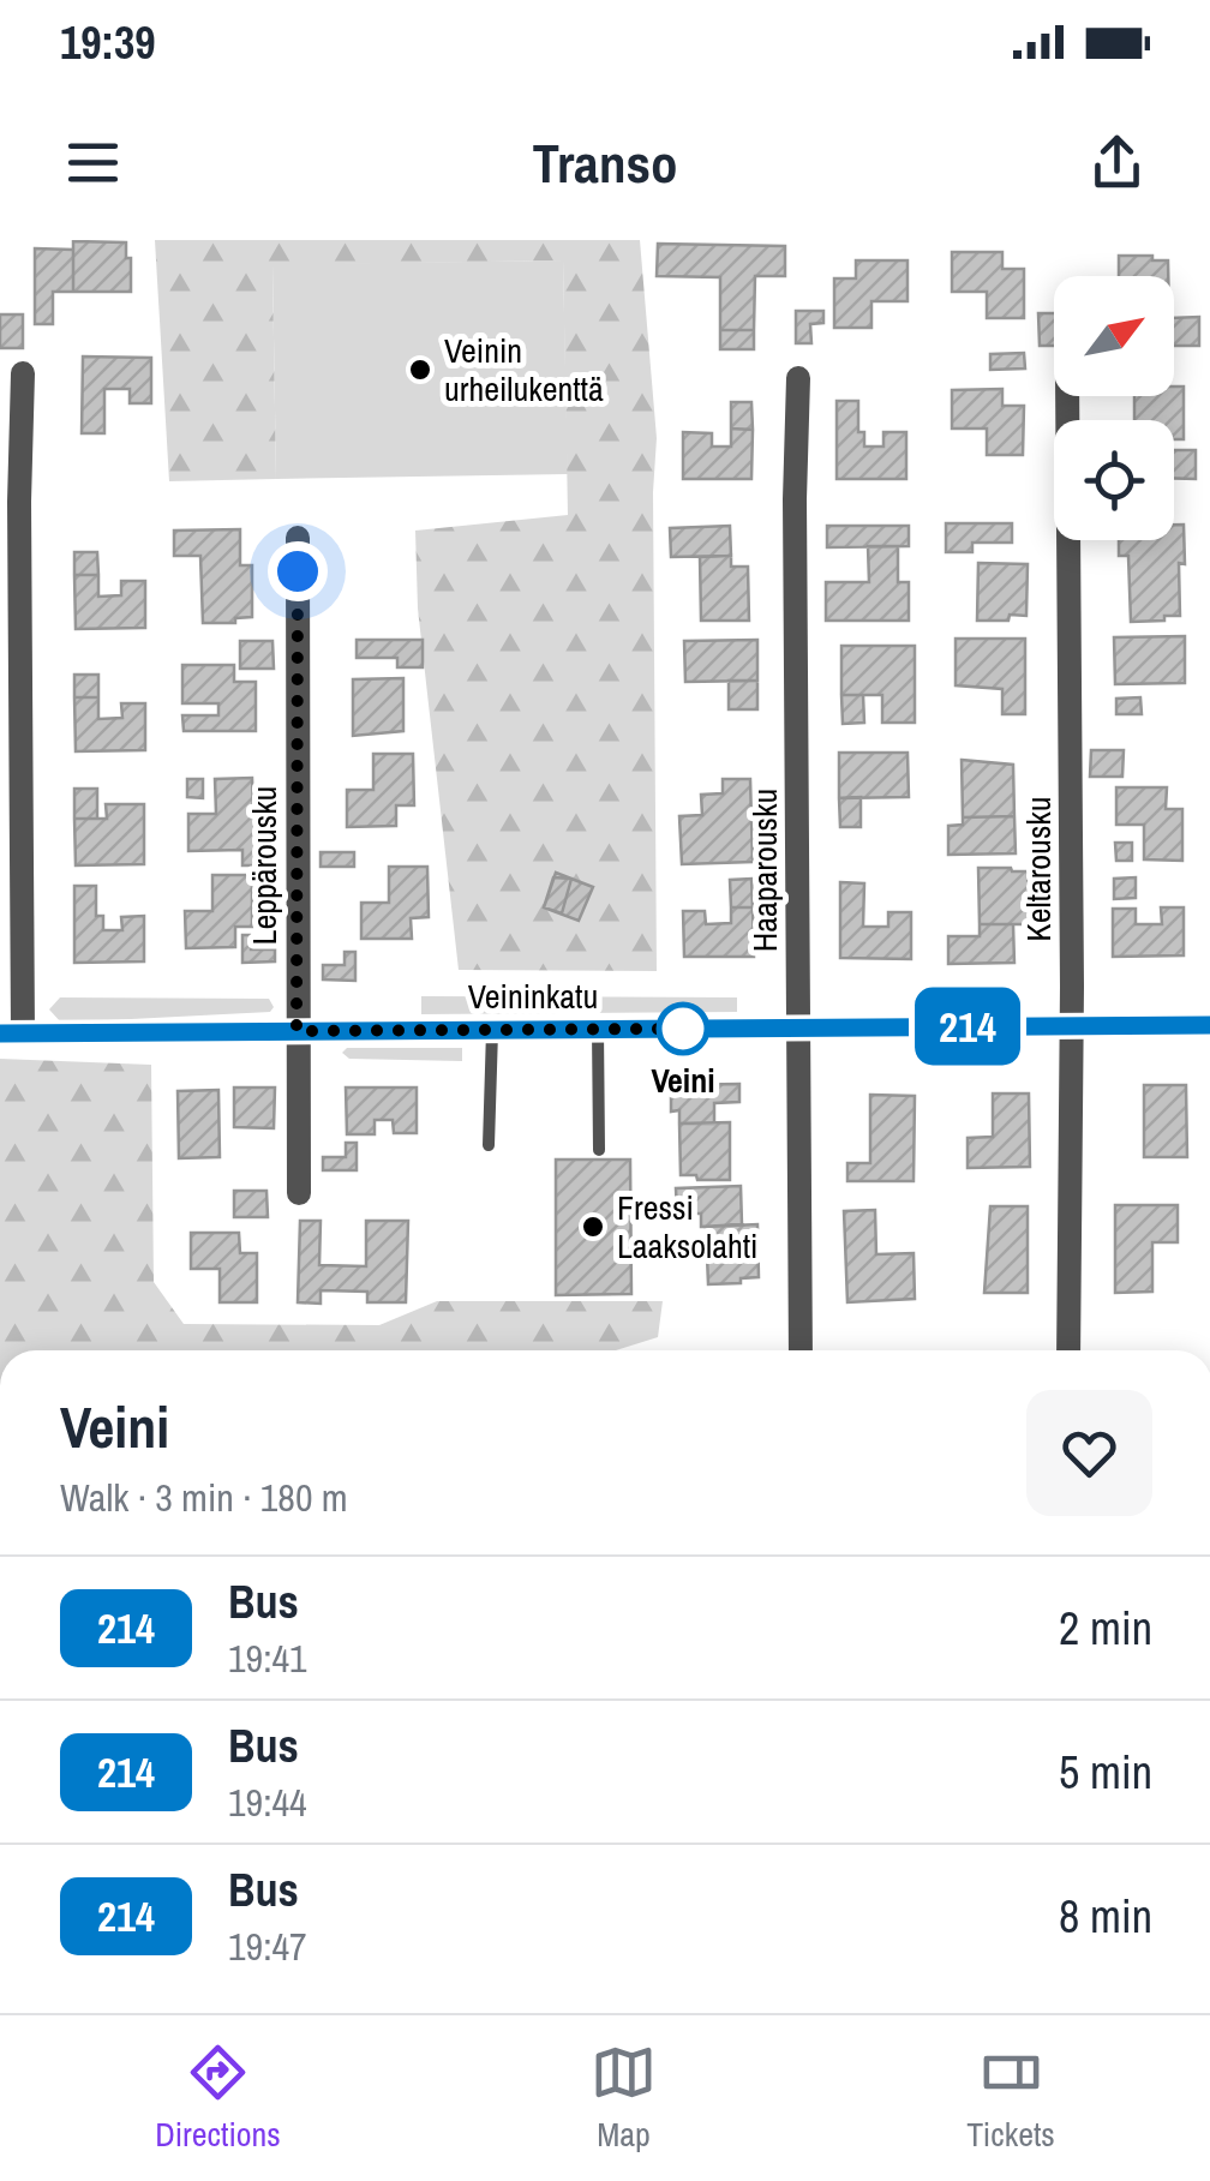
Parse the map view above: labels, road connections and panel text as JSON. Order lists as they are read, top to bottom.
{
  "streets": {
    "street": [
      "Leppärousku",
      "Keltarousku",
      "Haaparousku",
      "Veininkatu"
    ]
  },
  "crossings": [
    ["Leppärousku", "Veininkatu"],
    ["Keltarousku", "Veininkatu"],
    ["Haaparousku", "Veininkatu"]
  ],
  "places": ["Veinin urheilukenttä", "Veini", "Fressi Laaksolahti"],
  "lines": ["bus line 214"],
  "north": "top right",
  "page": {
    "status": "19:39",
    "header": "Transo",
    "on_map": "214",
    "heading": ["Veini", "Walk · 3 min · 180 m"],
    "list": [
      {
        "mark": "214",
        "name": "Bus",
        "note": "19:41",
        "value": "2 min"
      },
      {
        "mark": "214",
        "name": "Bus",
        "note": "19:44",
        "value": "5 min"
      },
      {
        "mark": "214",
        "name": "Bus",
        "note": "19:47",
        "value": "8 min"
      }
    ],
    "tabs": ["Directions", "Map", "Tickets"]
  }
}
